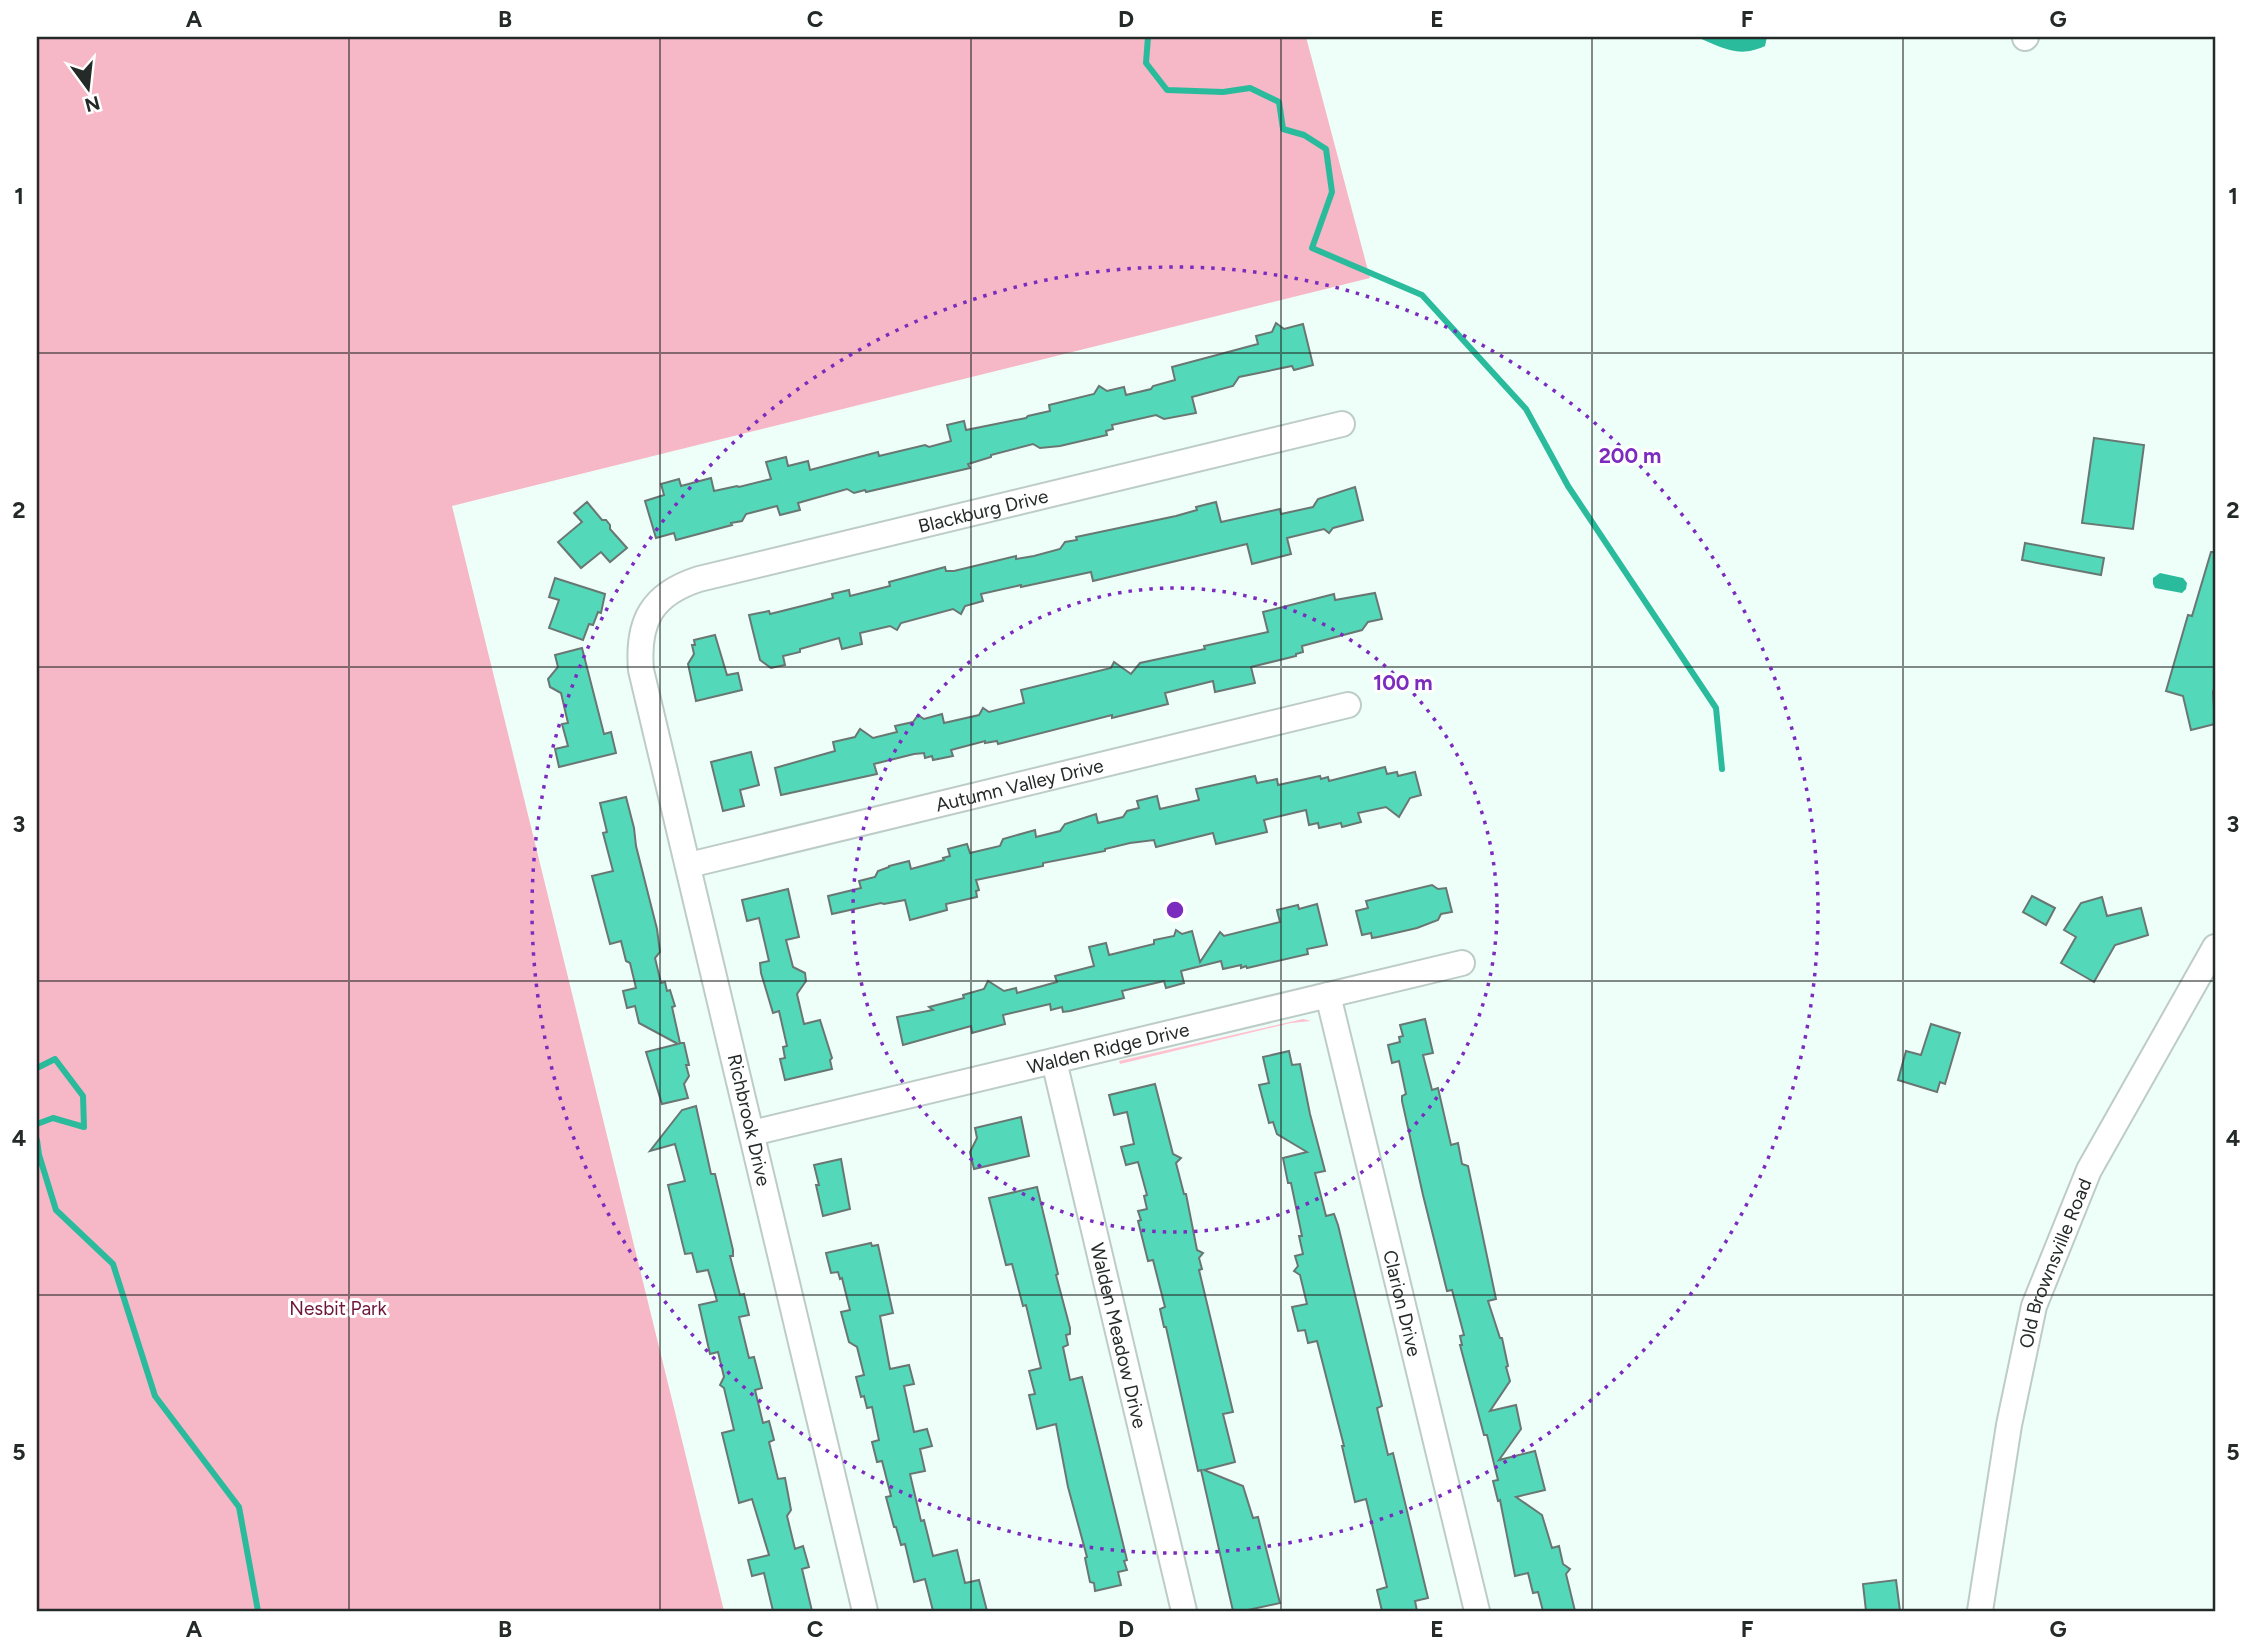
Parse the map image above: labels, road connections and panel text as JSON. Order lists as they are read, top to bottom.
{
  "streets": {
    "street": [
      "Blackburg Drive",
      "Autumn Valley Drive",
      "Walden Ridge Drive",
      "Richbrook Drive",
      "Old Brownsville Road",
      "Clarion Drive",
      "Walden Meadow Drive"
    ]
  },
  "crossings": [
    ["Blackburg Drive", "Richbrook Drive"],
    ["Autumn Valley Drive", "Richbrook Drive"],
    ["Walden Ridge Drive", "Richbrook Drive"],
    ["Walden Ridge Drive", "Clarion Drive"],
    ["Walden Ridge Drive", "Walden Meadow Drive"]
  ],
  "parks": ["Nesbit Park"],
  "north": "bottom",
  "grid": {
    "columns": [
      "A",
      "B",
      "C",
      "D",
      "E",
      "F",
      "G"
    ],
    "rows": [
      "1",
      "2",
      "3",
      "4",
      "5"
    ]
  },
  "rings": ["200 m", "100 m"]
}
